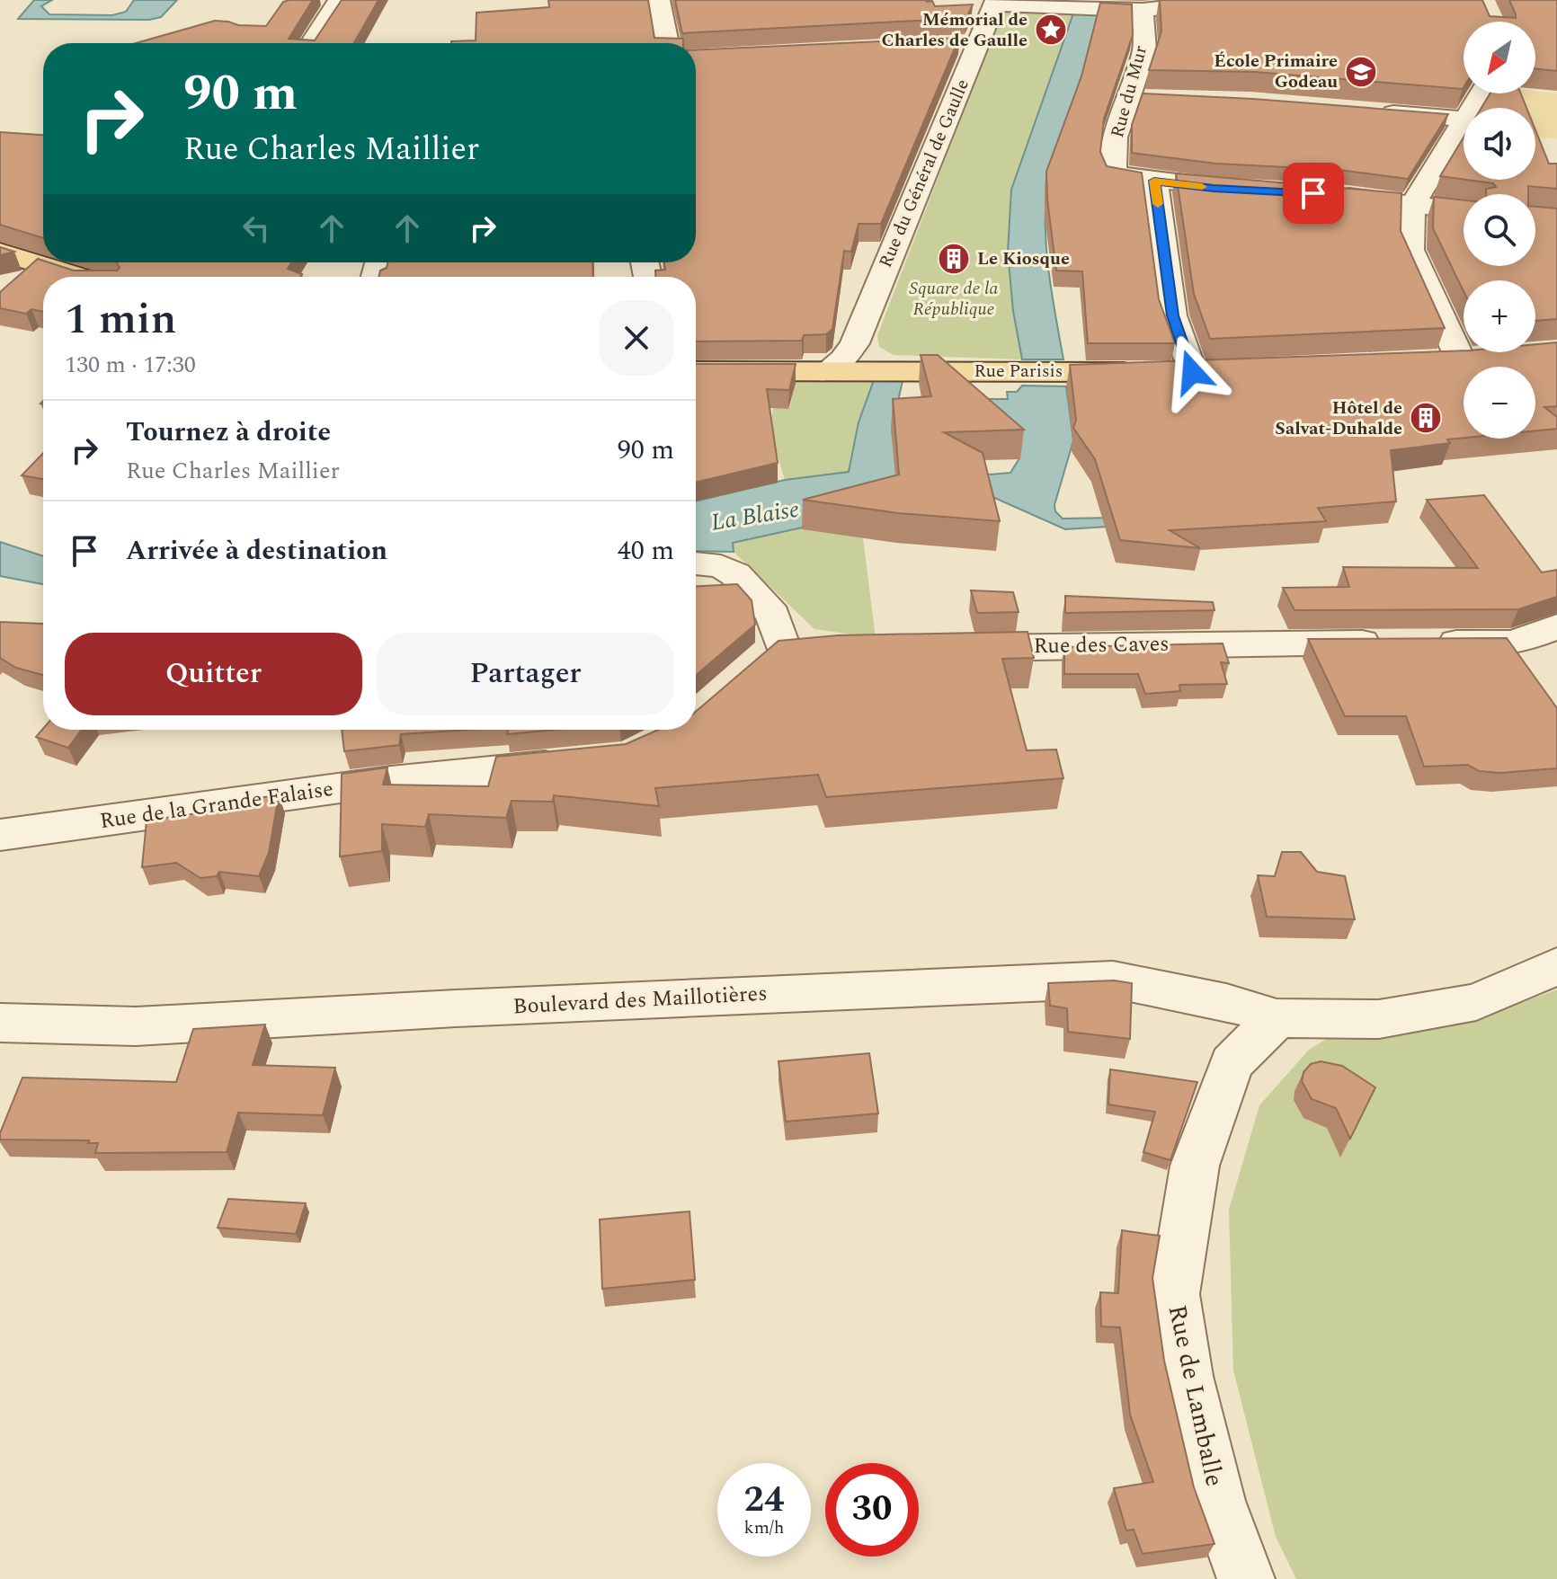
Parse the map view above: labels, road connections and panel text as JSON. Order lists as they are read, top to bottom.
{
  "streets": {
    "main road": ["Rue Parisis"],
    "street": [
      "Rue du Mur",
      "Rue du Général de Gaulle",
      "Rue des Caves",
      "Rue de la Grande Falaise",
      "Boulevard des Maillotières",
      "Rue de Lamballe"
    ]
  },
  "crossings": [
    ["Rue du Général de Gaulle", "Rue Parisis"],
    ["Boulevard des Maillotières", "Rue de Lamballe"]
  ],
  "water": ["La Blaise"],
  "parks": ["Square de la République"],
  "places": {
    "place": ["Mémorial de Charles de Gaulle"],
    "school or university": ["École Primaire Godeau"],
    "building": ["Le Kiosque", "Hôtel de Salvat-Duhalde"]
  },
  "north": "bottom left",
  "page": {
    "map_buttons": ["+", "−"],
    "turn": ["90 m", "Rue Charles Maillier"],
    "heading": ["1 min", "130 m · 17:30"],
    "list": [
      {
        "name": "Tournez à droite",
        "note": "Rue Charles Maillier",
        "value": "90 m"
      },
      {
        "name": "Arrivée à destination",
        "value": "40 m"
      }
    ],
    "buttons": ["Quitter", "Partager"],
    "speed": "24 km/h",
    "limit": "30"
  }
}
